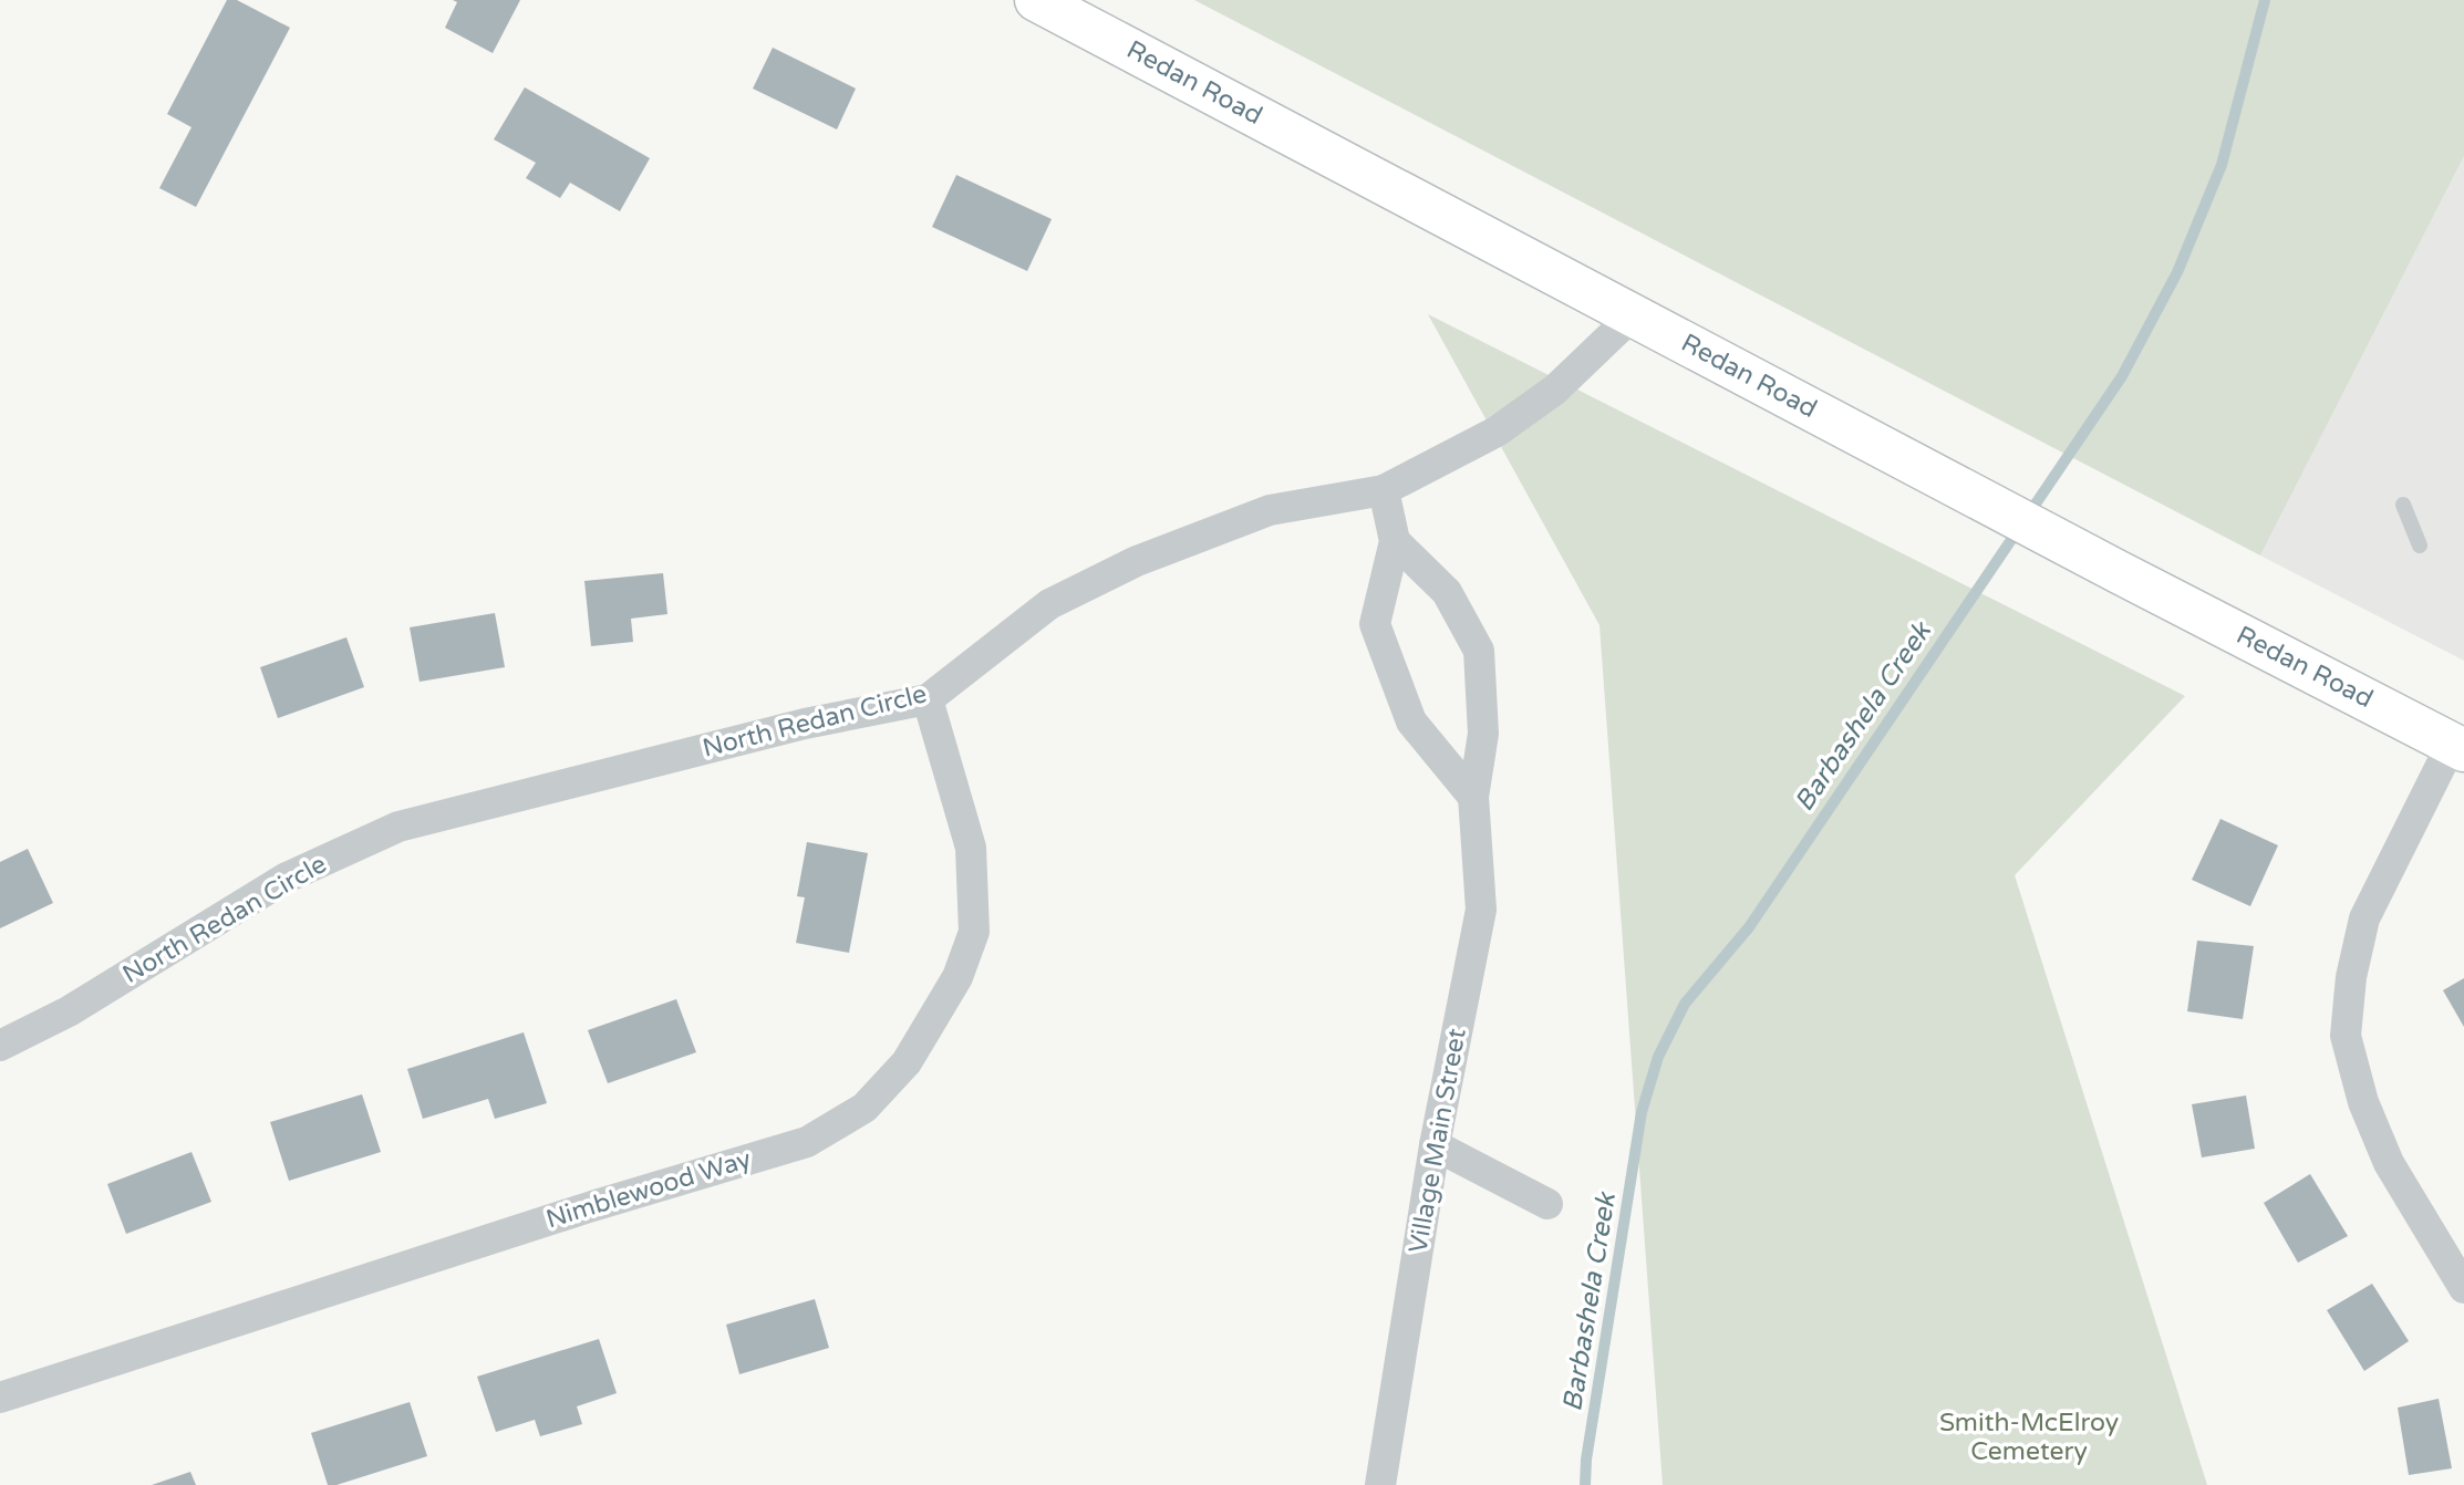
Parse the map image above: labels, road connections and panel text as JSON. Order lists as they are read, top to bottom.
{
  "streets": {
    "main road": ["Redan Road"],
    "street": ["North Redan Circle", "Village Main Street", "Nimblewood Way"]
  },
  "crossings": [
    ["Redan Road", "North Redan Circle"],
    ["North Redan Circle", "Nimblewood Way"]
  ],
  "water": ["Barbashela Creek"],
  "parks": ["Smith-McElroy Cemetery"]
}
